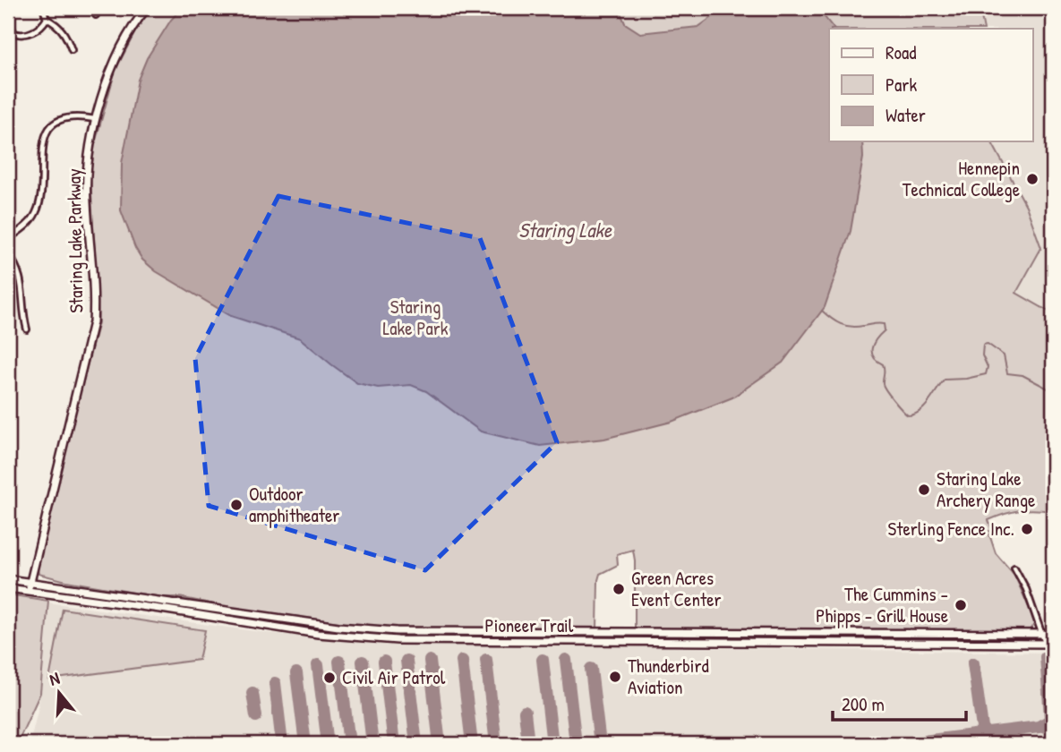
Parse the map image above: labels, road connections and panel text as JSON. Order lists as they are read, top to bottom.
{
  "streets": {
    "main road": ["Staring Lake Parkway", "Pioneer Trail"]
  },
  "crossings": [
    ["Staring Lake Parkway", "Pioneer Trail"]
  ],
  "water": ["Staring Lake"],
  "parks": ["Staring Lake Park"],
  "places": [
    "Hennepin Technical College",
    "Staring Lake Archery Range",
    "Outdoor amphitheater",
    "Sterling Fence Inc.",
    "Green Acres Event Center",
    "The Cummins - Phipps - Grill House",
    "Thunderbird Aviation",
    "Civil Air Patrol"
  ],
  "legend": ["Road", "Park", "Water"],
  "scale_bar": "200 m",
  "north": "top"
}
